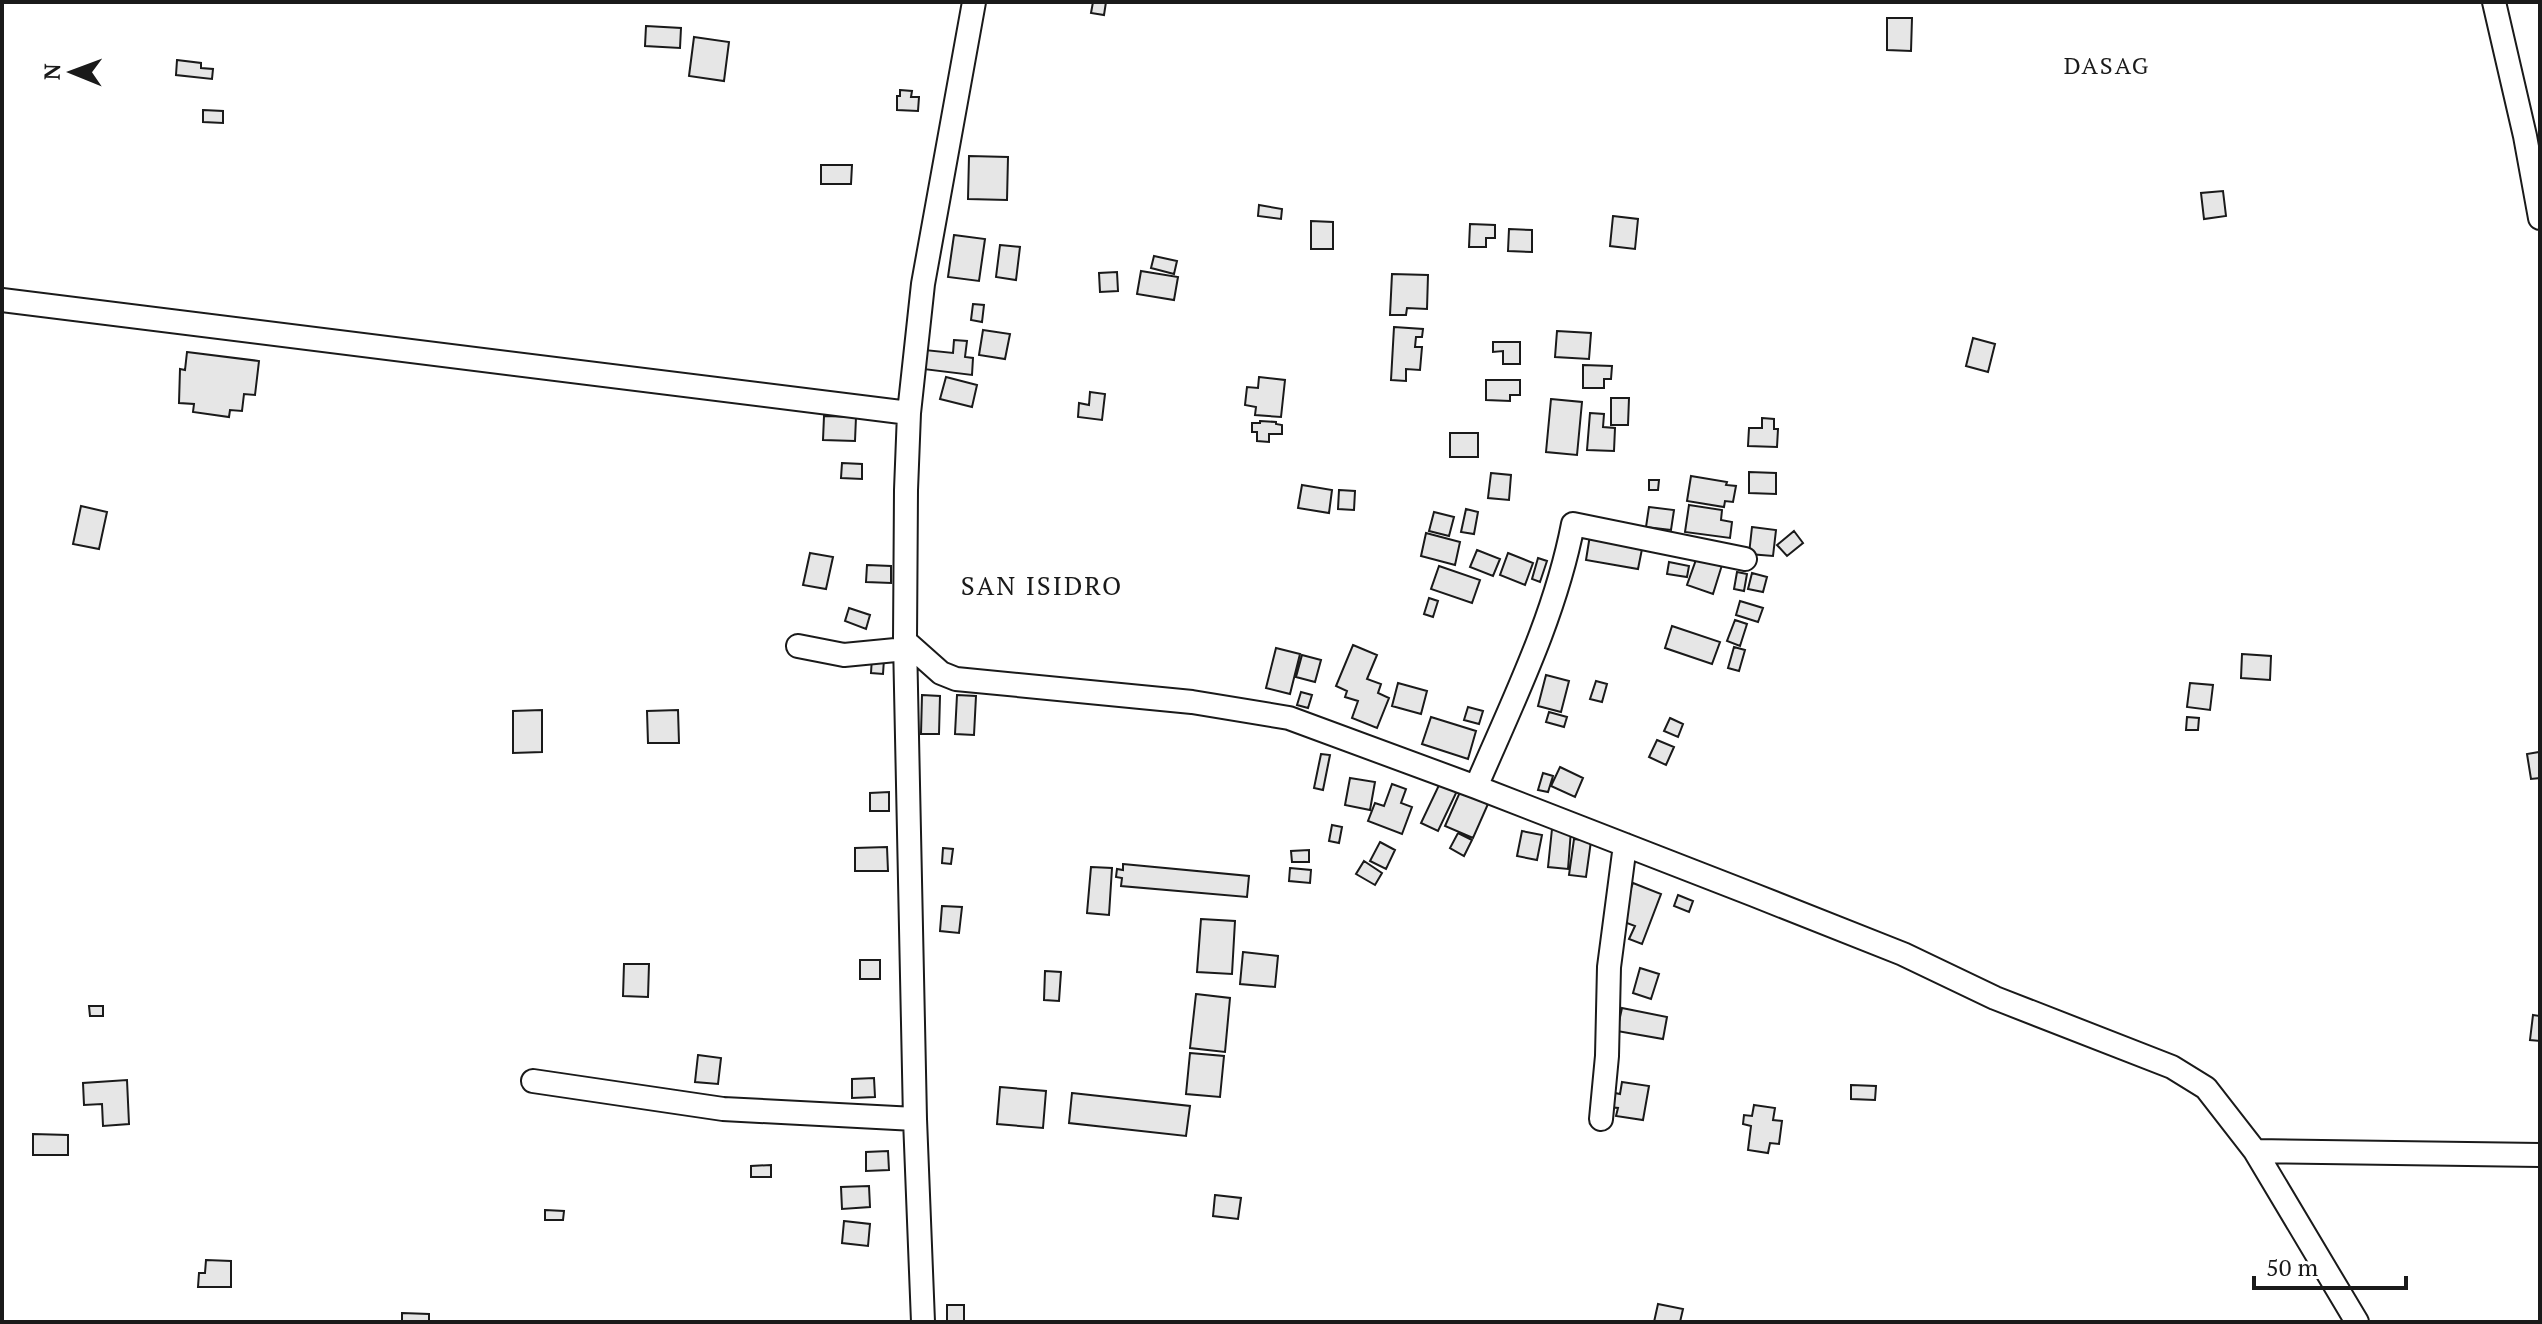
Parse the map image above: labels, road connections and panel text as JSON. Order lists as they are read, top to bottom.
{
  "districts": ["DASAG", "SAN ISIDRO"],
  "scale_bar": "50 m",
  "north": "left"
}
